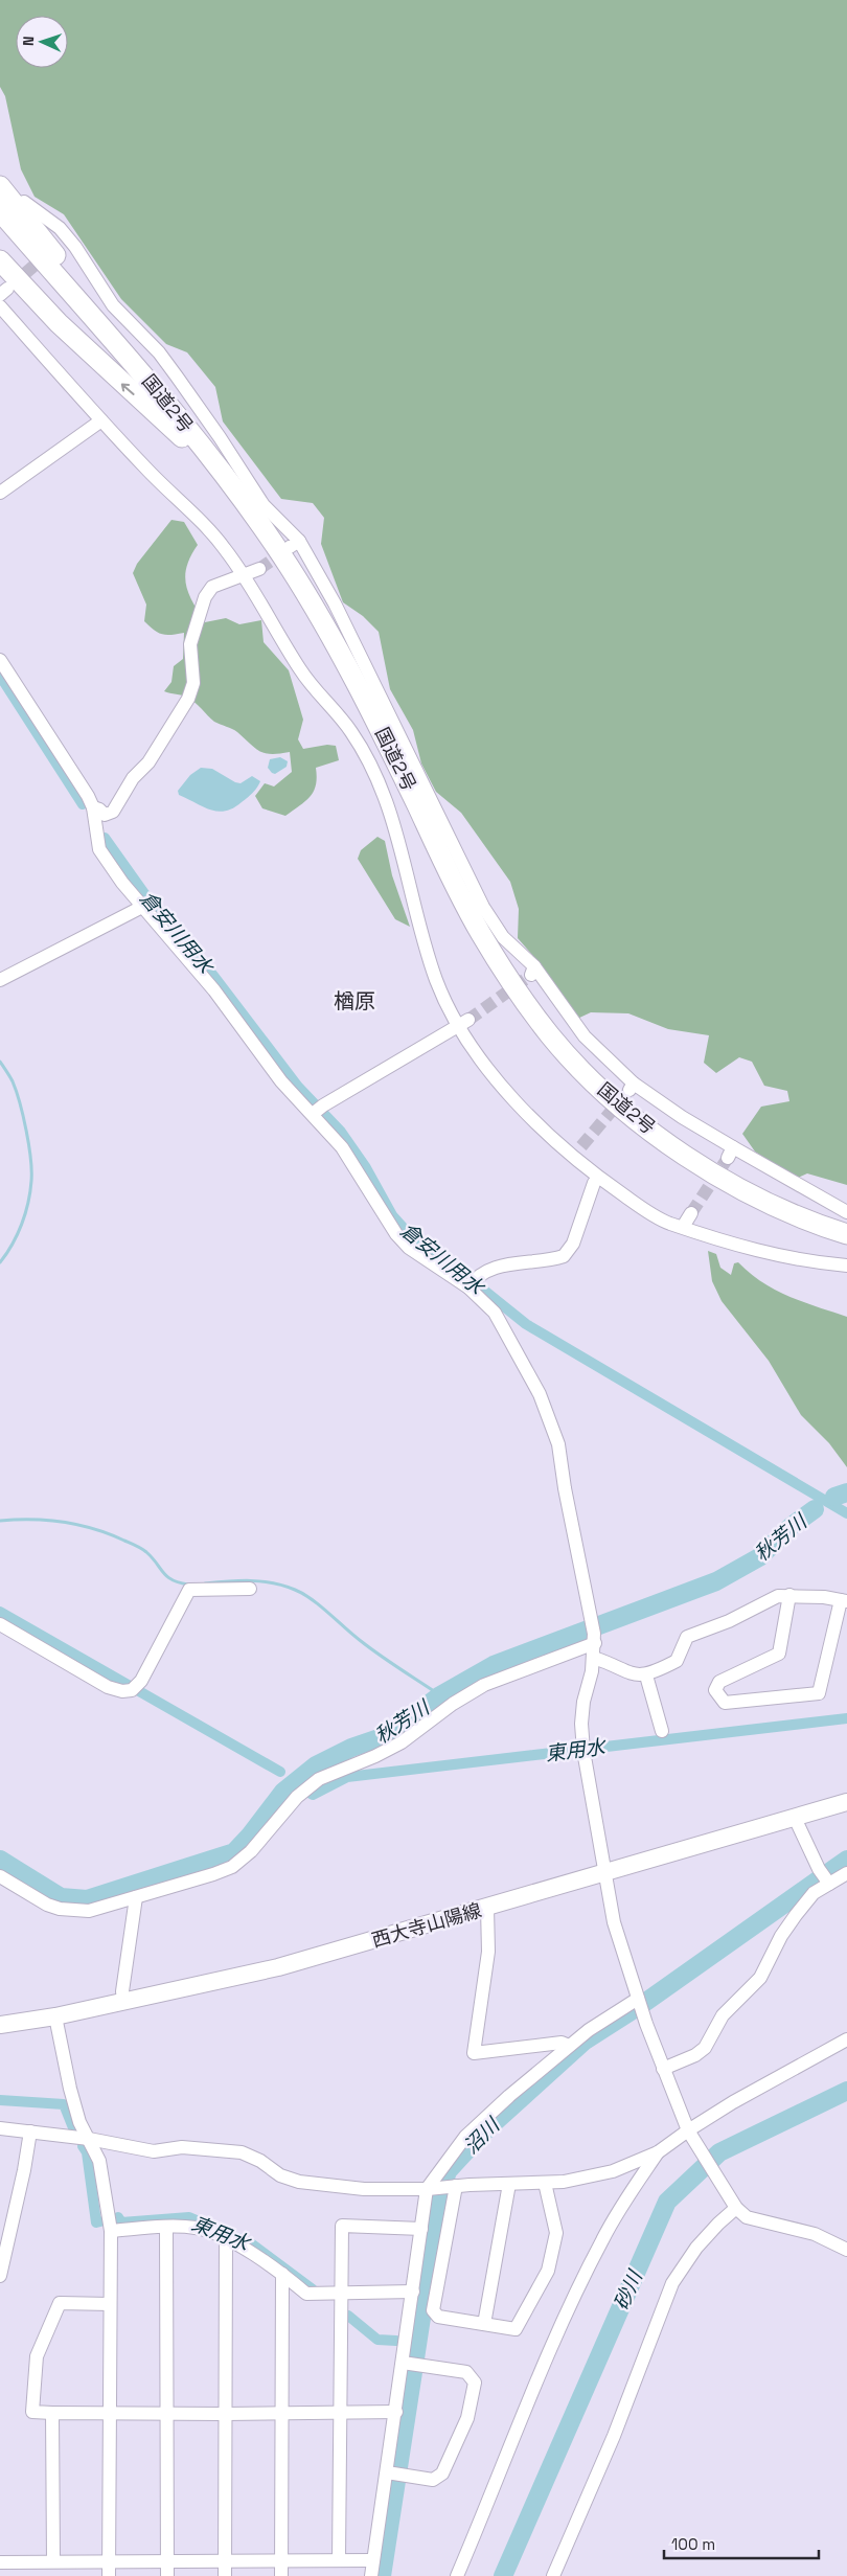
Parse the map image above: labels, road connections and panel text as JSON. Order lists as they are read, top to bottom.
{
  "streets": {
    "highway": ["国道2号"],
    "main road": ["西大寺山陽線"]
  },
  "districts": ["楢原"],
  "water": [
    "倉安川用水",
    "秋芳川",
    "東用水",
    "沼川",
    "砂川"
  ],
  "scale_bar": "100 m",
  "north": "left"
}
